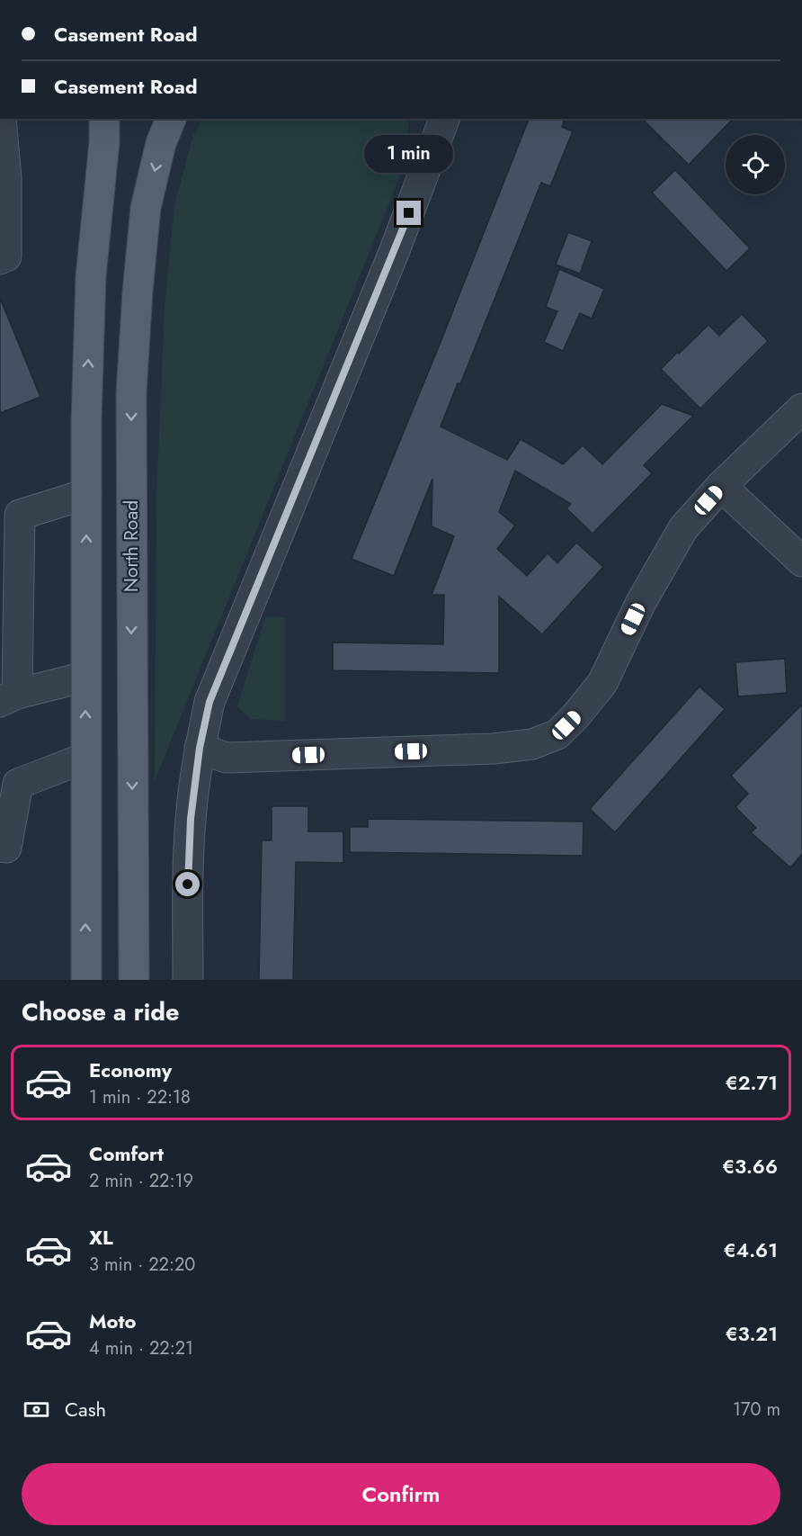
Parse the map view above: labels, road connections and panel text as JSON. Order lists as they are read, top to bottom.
{
  "streets": {
    "main road": ["North Road"]
  },
  "page": {
    "banner": ["Casement Road", "Casement Road"],
    "bubble": "1 min",
    "heading": "Choose a ride",
    "list": [
      {
        "name": "Economy",
        "note": "1 min · 22:18",
        "value": "€2.71"
      },
      {
        "name": "Comfort",
        "note": "2 min · 22:19",
        "value": "€3.66"
      },
      {
        "name": "XL",
        "note": "3 min · 22:20",
        "value": "€4.61"
      },
      {
        "name": "Moto",
        "note": "4 min · 22:21",
        "value": "€3.21"
      }
    ],
    "pay": ["Cash", "170 m"],
    "buttons": "Confirm"
  }
}
